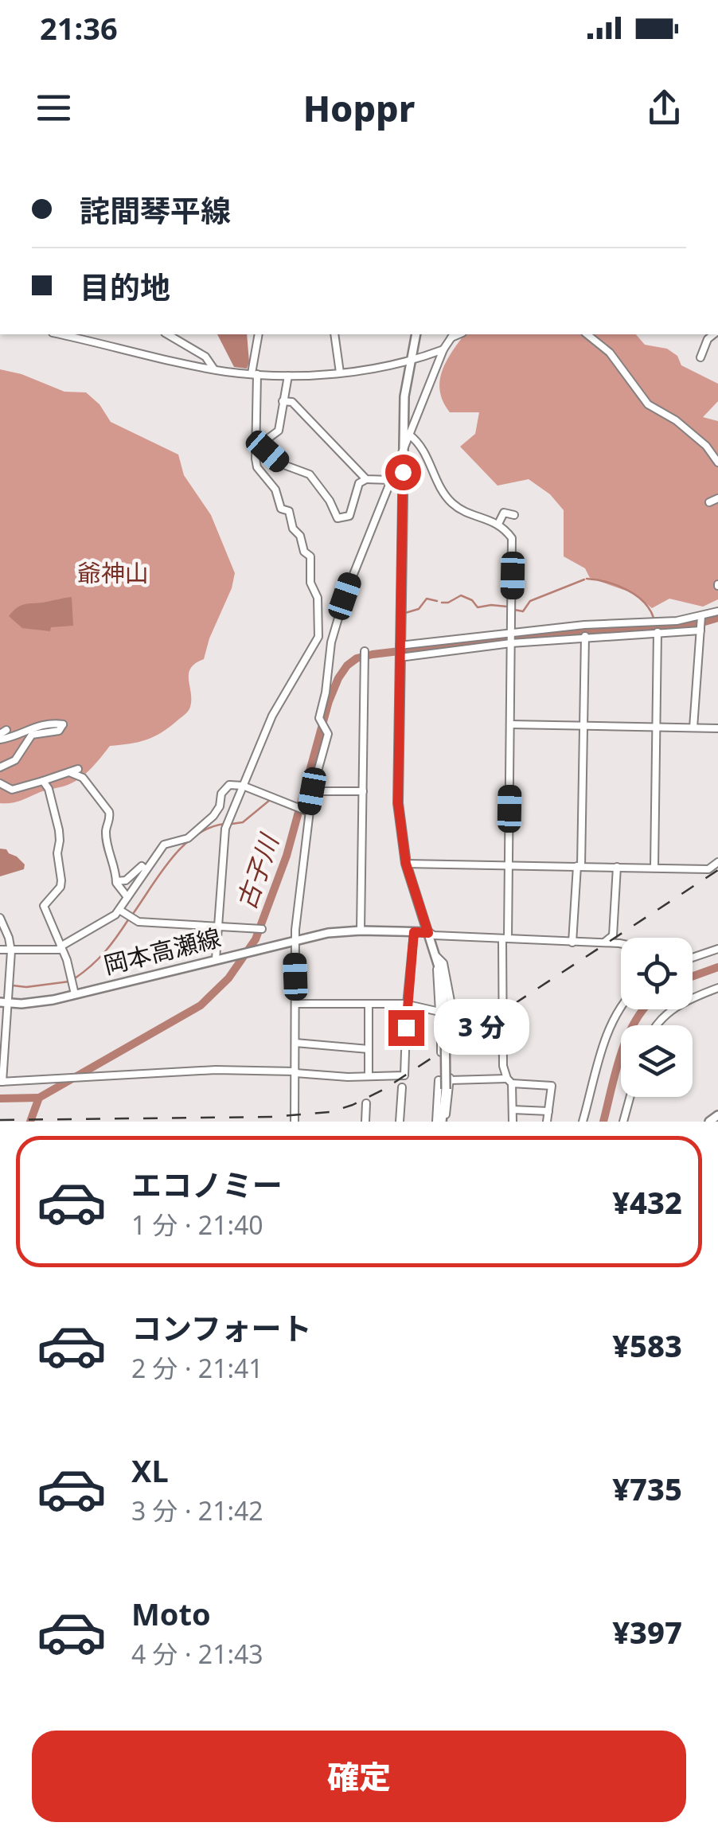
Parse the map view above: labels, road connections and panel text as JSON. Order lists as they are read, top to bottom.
{
  "streets": {
    "main road": ["岡本高瀬線"]
  },
  "water": ["古子川"],
  "parks": ["爺神山"],
  "page": {
    "status": "21:36",
    "header": "Hoppr",
    "banner": ["詫間琴平線", "目的地"],
    "bubble": "3 分",
    "list": [
      {
        "name": "エコノミー",
        "note": "1 分 · 21:40",
        "value": "¥432"
      },
      {
        "name": "コンフォート",
        "note": "2 分 · 21:41",
        "value": "¥583"
      },
      {
        "name": "XL",
        "note": "3 分 · 21:42",
        "value": "¥735"
      },
      {
        "name": "Moto",
        "note": "4 分 · 21:43",
        "value": "¥397"
      }
    ],
    "buttons": "確定"
  }
}
